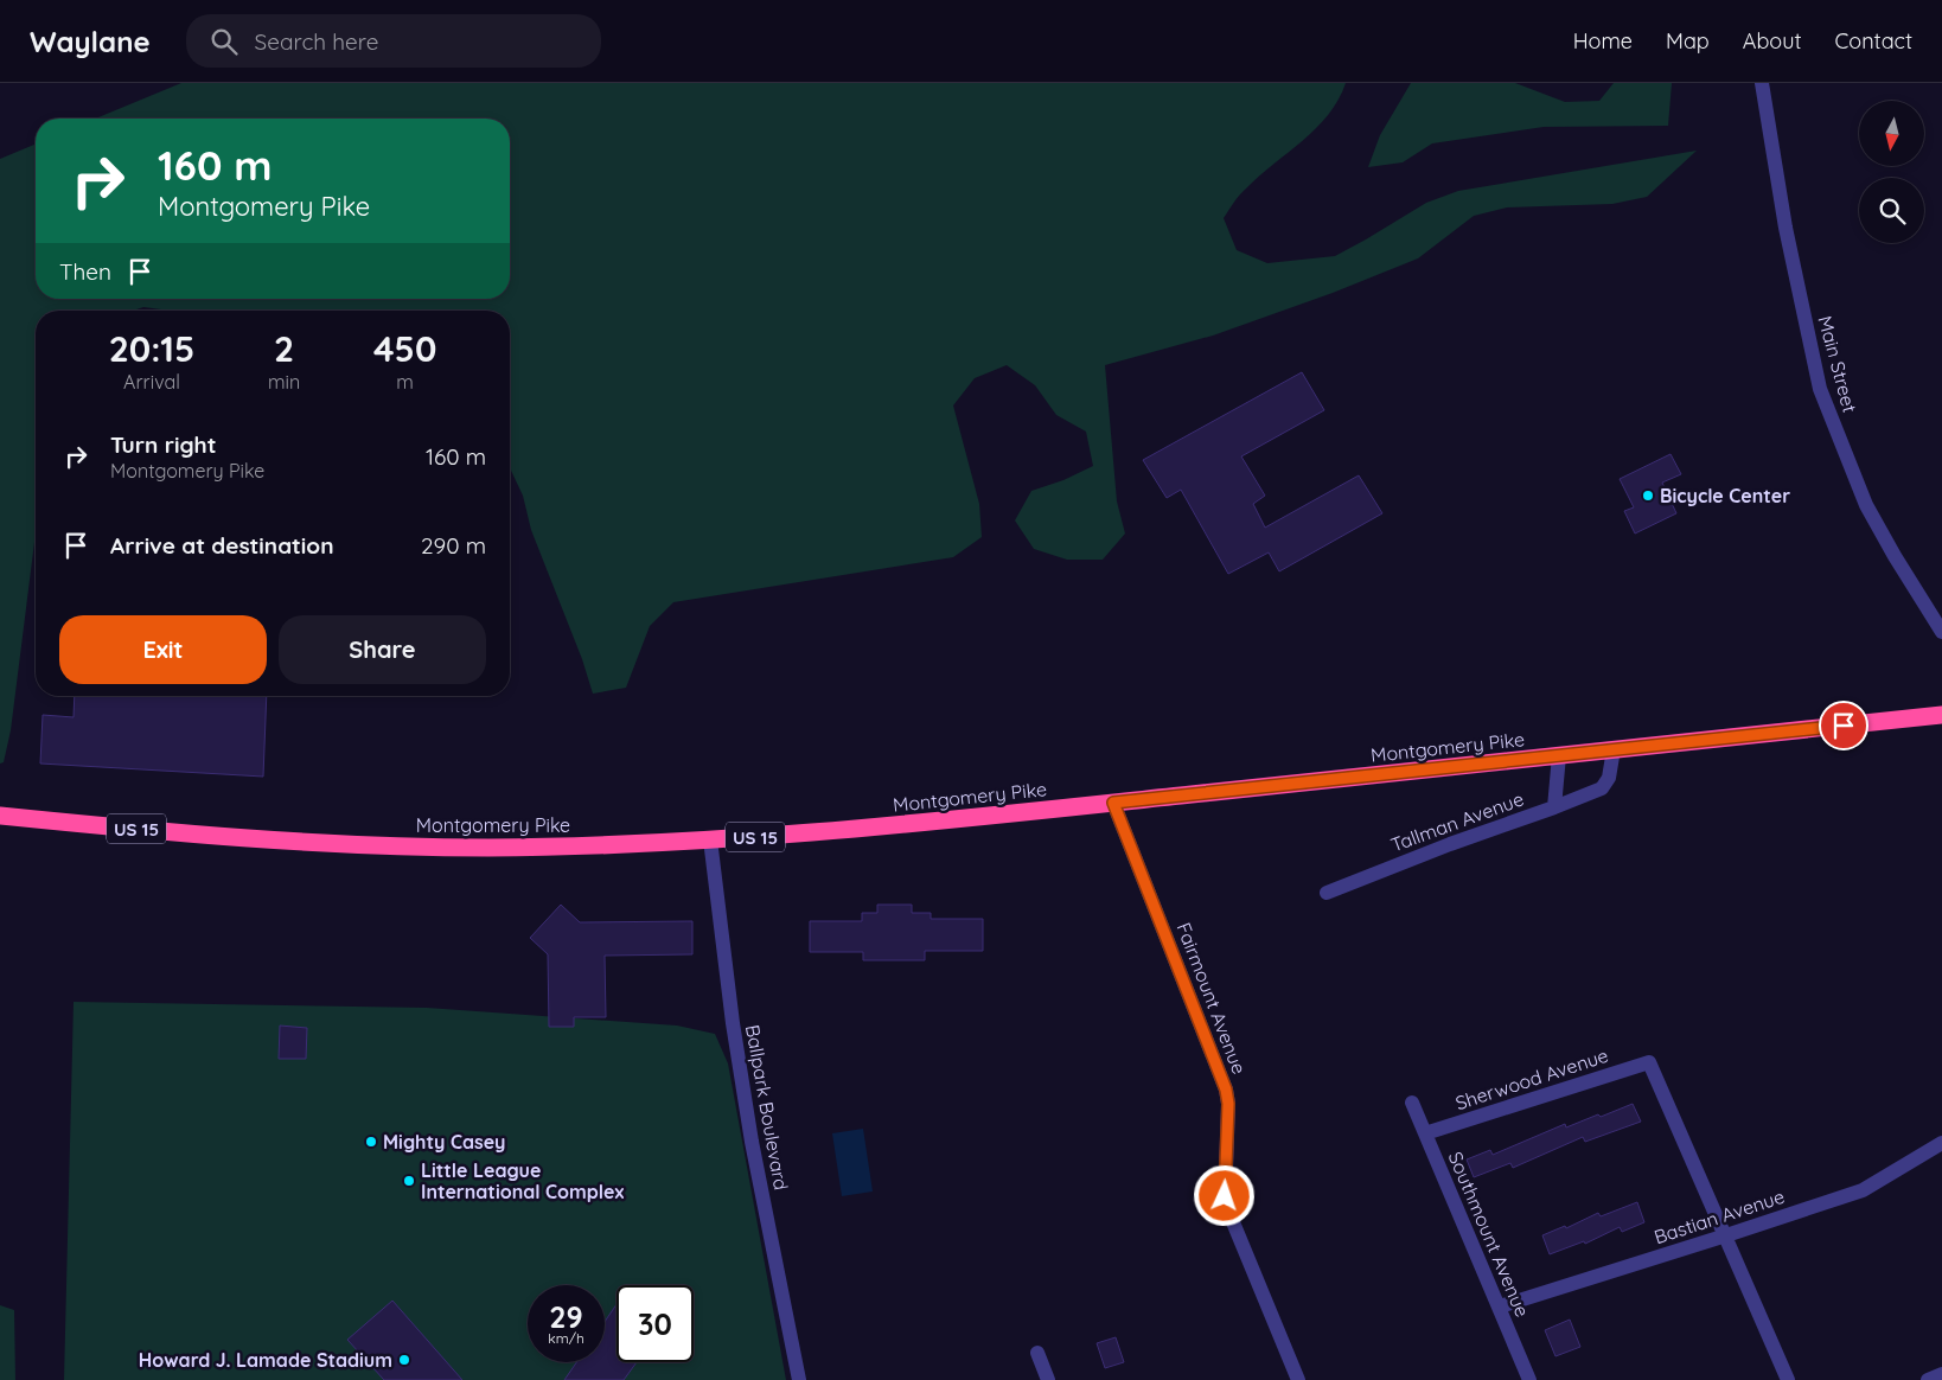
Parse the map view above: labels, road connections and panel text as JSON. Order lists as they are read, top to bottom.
{
  "streets": {
    "highway": ["Montgomery Pike", "US 15"],
    "street": [
      "Main Street",
      "Tallman Avenue",
      "Fairmount Avenue",
      "Sherwood Avenue",
      "Ballpark Boulevard",
      "Bastian Avenue",
      "Southmount Avenue"
    ]
  },
  "crossings": [
    ["Montgomery Pike", "Tallman Avenue"],
    ["Montgomery Pike", "Fairmount Avenue"],
    ["Montgomery Pike", "Ballpark Boulevard"],
    ["Sherwood Avenue", "Bastian Avenue"],
    ["Sherwood Avenue", "Southmount Avenue"],
    ["Bastian Avenue", "Southmount Avenue"]
  ],
  "places": [
    "Bicycle Center",
    "Mighty Casey",
    "Little League International Complex",
    "Howard J. Lamade Stadium"
  ],
  "north": "bottom",
  "page": {
    "header": "Waylane",
    "search": "Search here",
    "nav": [
      "Home",
      "Map",
      "About",
      "Contact"
    ],
    "turn": ["160 m", "Montgomery Pike"],
    "then": "Then",
    "eta": [
      "20:15",
      "Arrival",
      "2",
      "min",
      "450",
      "m"
    ],
    "list": [
      {
        "name": "Turn right",
        "note": "Montgomery Pike",
        "value": "160 m"
      },
      {
        "name": "Arrive at destination",
        "value": "290 m"
      }
    ],
    "buttons": ["Exit", "Share"],
    "speed": "29 km/h",
    "limit": "30"
  }
}
